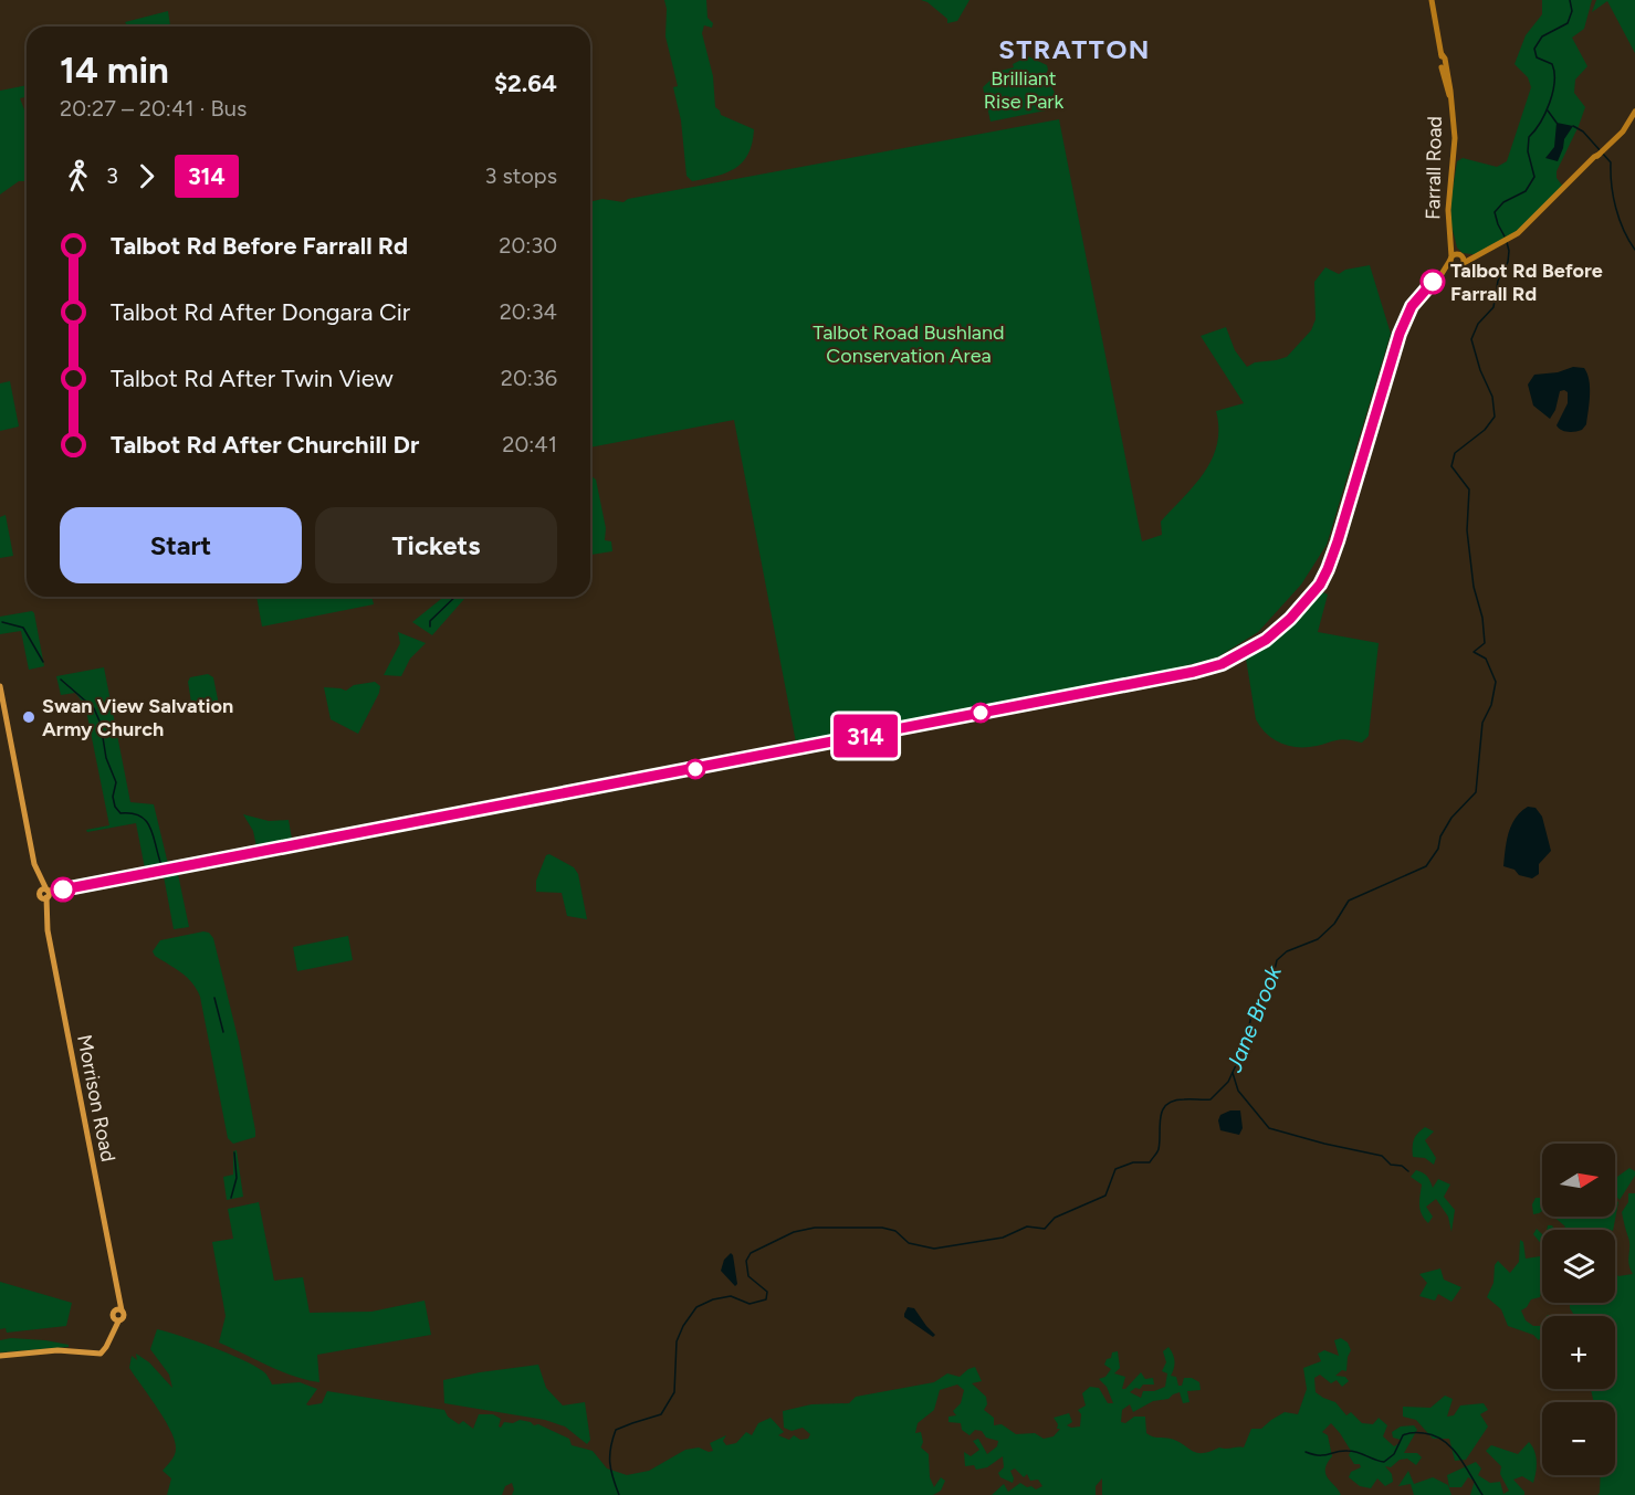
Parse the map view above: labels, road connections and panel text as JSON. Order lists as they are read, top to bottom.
{
  "streets": {
    "main road": ["Farrall Road", "Morrison Road"]
  },
  "districts": ["STRATTON"],
  "water": ["Jane Brook"],
  "parks": ["Brilliant Rise Park", "Talbot Road Bushland Conservation Area"],
  "places": ["Talbot Rd Before Farrall Rd", "Swan View Salvation Army Church"],
  "lines": ["bus line 314"],
  "north": "right",
  "page": {
    "on_map": "314",
    "heading": ["14 min", "20:27 – 20:41 · Bus", "$2.64"],
    "legs": ["3", "314", "3 stops"],
    "list": [
      {
        "name": "Talbot Rd Before Farrall Rd",
        "value": "20:30"
      },
      {
        "name": "Talbot Rd After Dongara Cir",
        "value": "20:34"
      },
      {
        "name": "Talbot Rd After Twin View",
        "value": "20:36"
      },
      {
        "name": "Talbot Rd After Churchill Dr",
        "value": "20:41"
      }
    ],
    "buttons": ["Start", "Tickets"],
    "map_buttons": ["+", "−"]
  }
}
